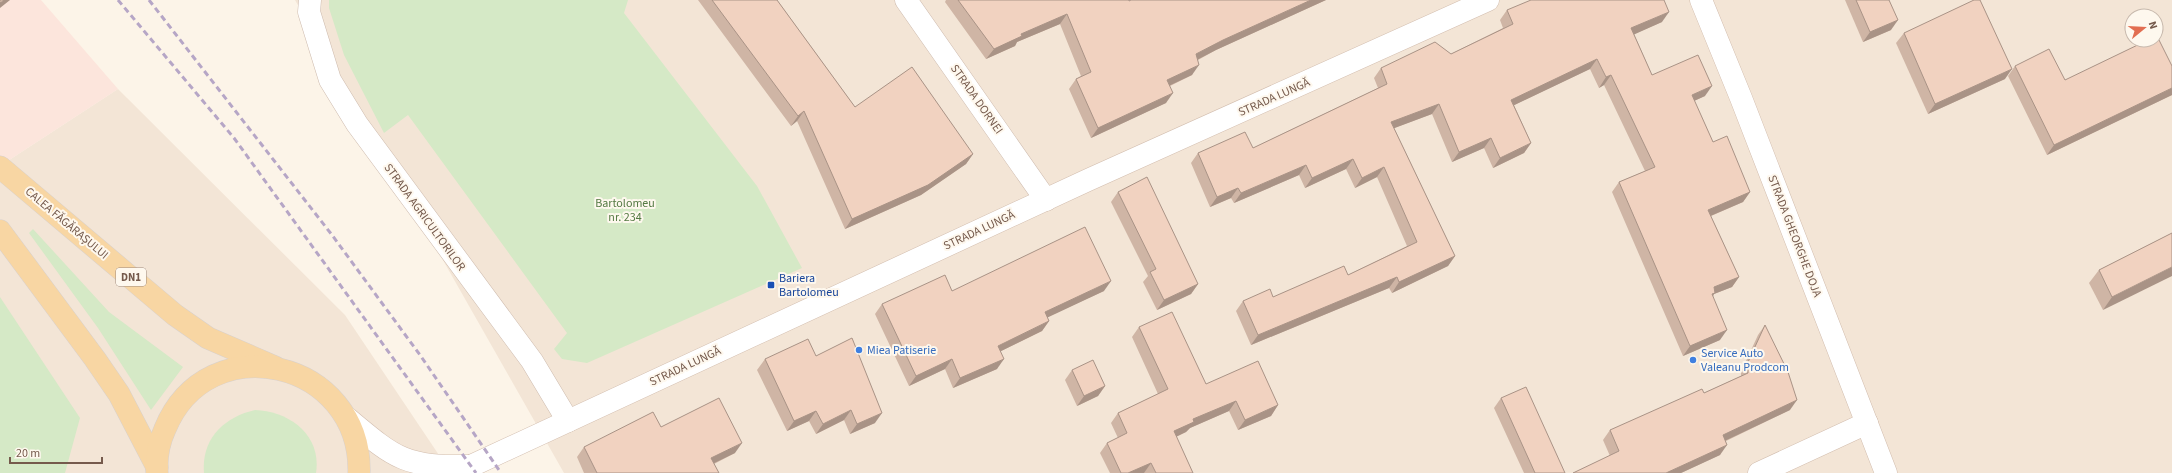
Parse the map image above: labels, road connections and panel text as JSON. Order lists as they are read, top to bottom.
{
  "streets": {
    "main road": [
      "STRADA LUNGĂ",
      "STRADA DORNEI",
      "STRADA AGRICULTORILOR",
      "CALEA FĂGĂRAȘULUI",
      "STRADA GHEORGHE DOJA",
      "DN1"
    ]
  },
  "crossings": [
    ["STRADA LUNGĂ", "STRADA DORNEI"],
    ["STRADA LUNGĂ", "STRADA AGRICULTORILOR"],
    ["STRADA LUNGĂ", "DN1"],
    ["CALEA FĂGĂRAȘULUI", "DN1"]
  ],
  "parks": ["Bartolomeu nr. 234"],
  "places": {
    "transit": ["Bariera Bartolomeu"],
    "other": ["Miea Patiserie", "Service Auto Valeanu Prodcom"]
  },
  "scale_bar": "20 m",
  "north": "right"
}
